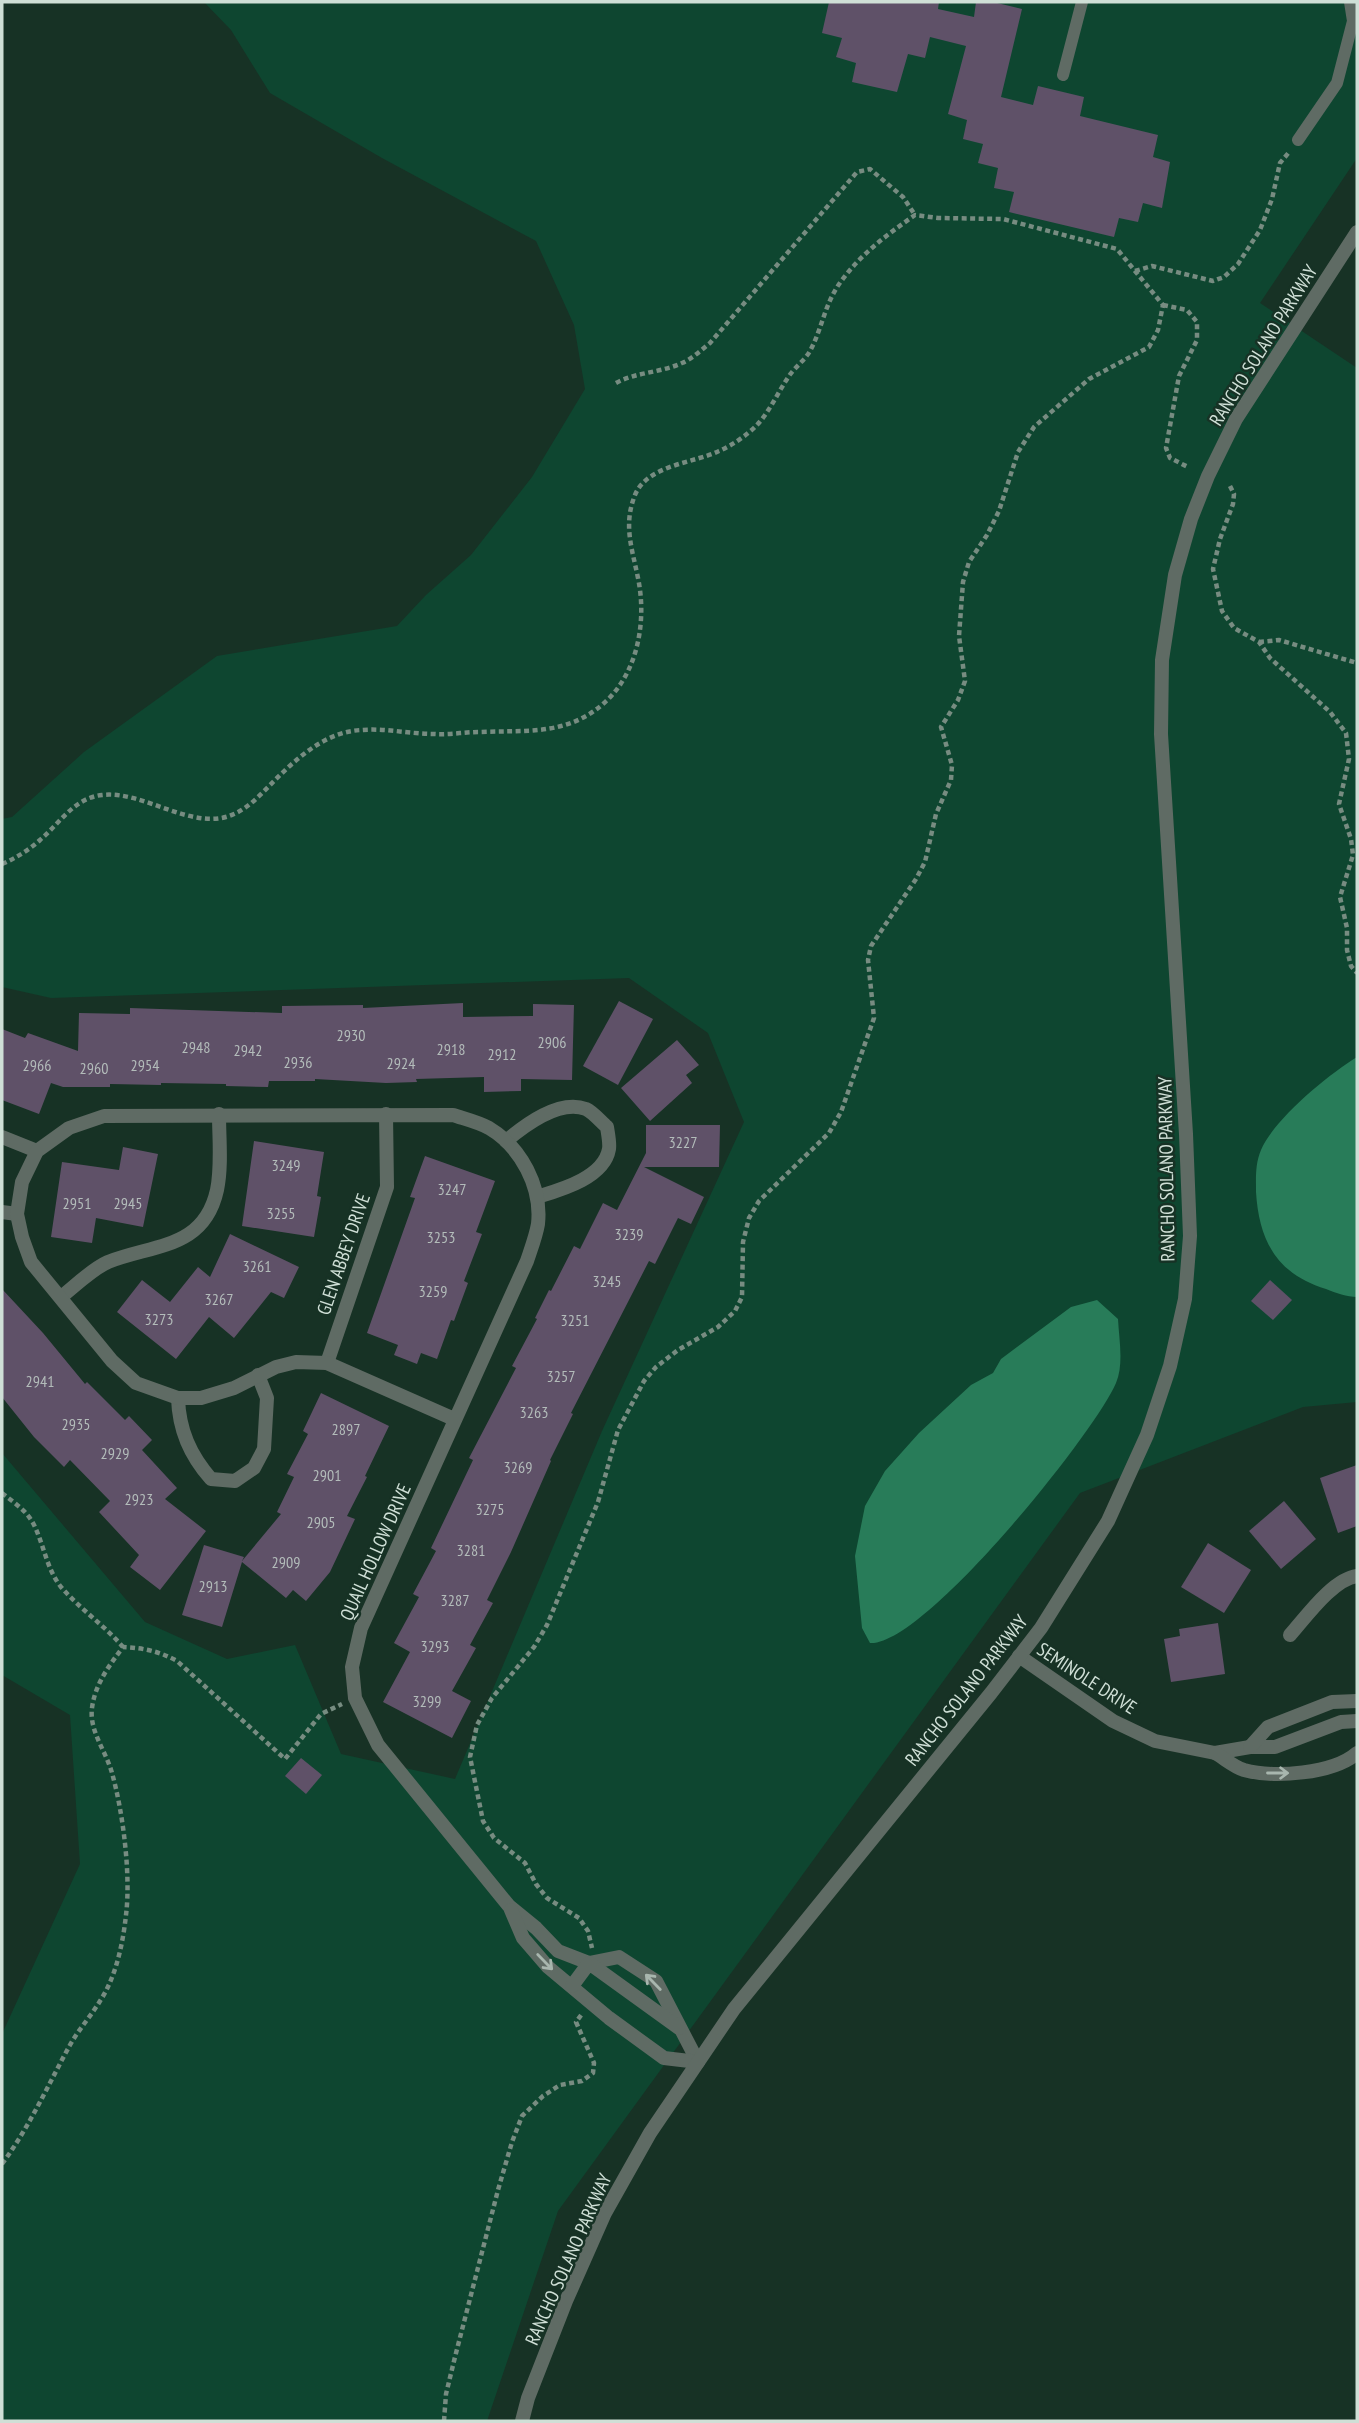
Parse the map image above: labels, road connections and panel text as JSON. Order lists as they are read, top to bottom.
{
  "streets": {
    "street": [
      "RANCHO SOLANO PARKWAY",
      "GLEN ABBEY DRIVE",
      "QUAIL HOLLOW DRIVE",
      "SEMINOLE DRIVE"
    ]
  },
  "crossings": [
    ["RANCHO SOLANO PARKWAY", "QUAIL HOLLOW DRIVE"],
    ["RANCHO SOLANO PARKWAY", "SEMINOLE DRIVE"],
    ["GLEN ABBEY DRIVE", "QUAIL HOLLOW DRIVE"]
  ],
  "house_numbers": [
    "2930",
    "2906",
    "2948",
    "2918",
    "2942",
    "2912",
    "2936",
    "2924",
    "2966",
    "2954",
    "2960",
    "3227",
    "3249",
    "3247",
    "2951",
    "2945",
    "3255",
    "3239",
    "3253",
    "3261",
    "3245",
    "3259",
    "3267",
    "3273",
    "3251",
    "3257",
    "2941",
    "3263",
    "2935",
    "2897",
    "2929",
    "3269",
    "2901",
    "2923",
    "3275",
    "2905",
    "3281",
    "2909",
    "2913",
    "3287",
    "3293",
    "3299"
  ]
}
